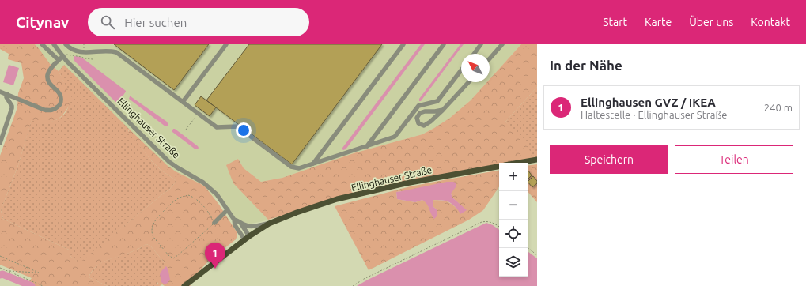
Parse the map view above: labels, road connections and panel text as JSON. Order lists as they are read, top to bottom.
{
  "streets": {
    "main road": ["Ellinghauser Straße"]
  },
  "north": "top left",
  "page": {
    "header": "Citynav",
    "search": "Hier suchen",
    "nav": [
      "Start",
      "Karte",
      "Über uns",
      "Kontakt"
    ],
    "heading": "In der Nähe",
    "list": [
      {
        "mark": "1",
        "name": "Ellinghausen GVZ / IKEA",
        "note": "Haltestelle · Ellinghauser Straße",
        "value": "240 m"
      }
    ],
    "buttons": ["Speichern", "Teilen"],
    "map_buttons": ["+", "−"],
    "pins": "1"
  }
}
